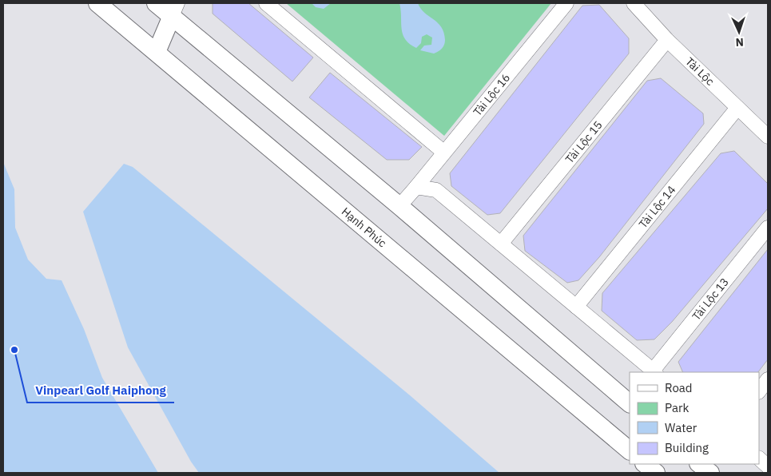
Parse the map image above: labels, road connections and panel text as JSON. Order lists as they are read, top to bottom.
{
  "streets": {
    "street": [
      "Tài Lộc",
      "Tài Lộc 16",
      "Tài Lộc 15",
      "Tài Lộc 14",
      "Hạnh Phúc",
      "Tài Lộc 13"
    ]
  },
  "crossings": [
    ["Tài Lộc", "Tài Lộc 15"],
    ["Tài Lộc", "Tài Lộc 14"]
  ],
  "places": ["Vinpearl Golf Haiphong"],
  "legend": [
    "Road",
    "Park",
    "Water",
    "Building"
  ],
  "north": "bottom"
}
